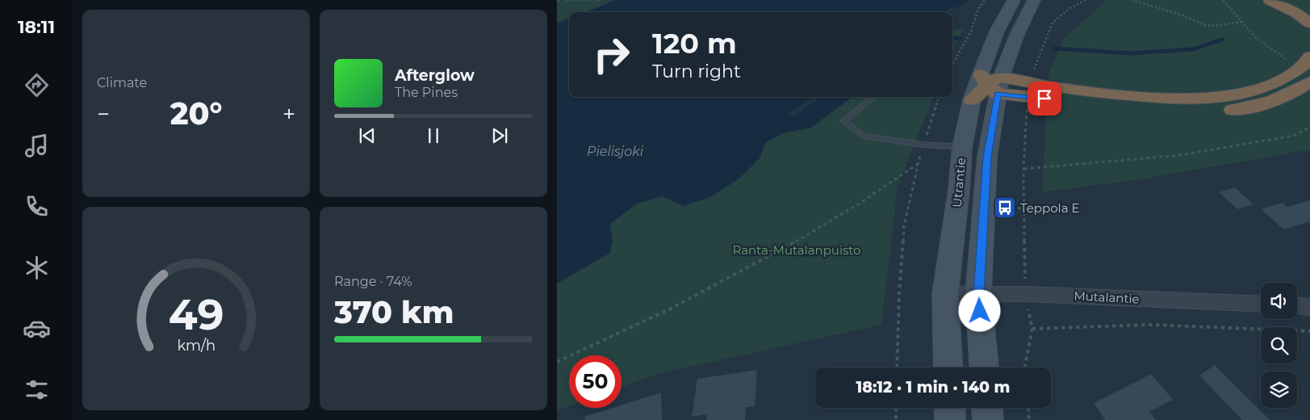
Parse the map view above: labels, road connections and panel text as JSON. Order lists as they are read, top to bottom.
{
  "streets": {
    "main road": ["Utrantie"],
    "street": ["Mutalantie"]
  },
  "crossings": [
    ["Utrantie", "Mutalantie"]
  ],
  "water": ["Pielisjoki"],
  "parks": ["Ranta-Mutalanpuisto"],
  "places": {
    "bus stop": ["Teppola E"]
  },
  "page": {
    "tabs": "18:11",
    "tile": [
      "Climate",
      ["Range · 74%", "370 km"]
    ],
    "turn": ["120 m", "Turn right"],
    "song": ["Afterglow", "The Pines"],
    "heat": ["−", "20°", "+"],
    "limit": "50",
    "trip": "18:12 · 1 min · 140 m",
    "gauge": ["49", "km/h"]
  }
}
